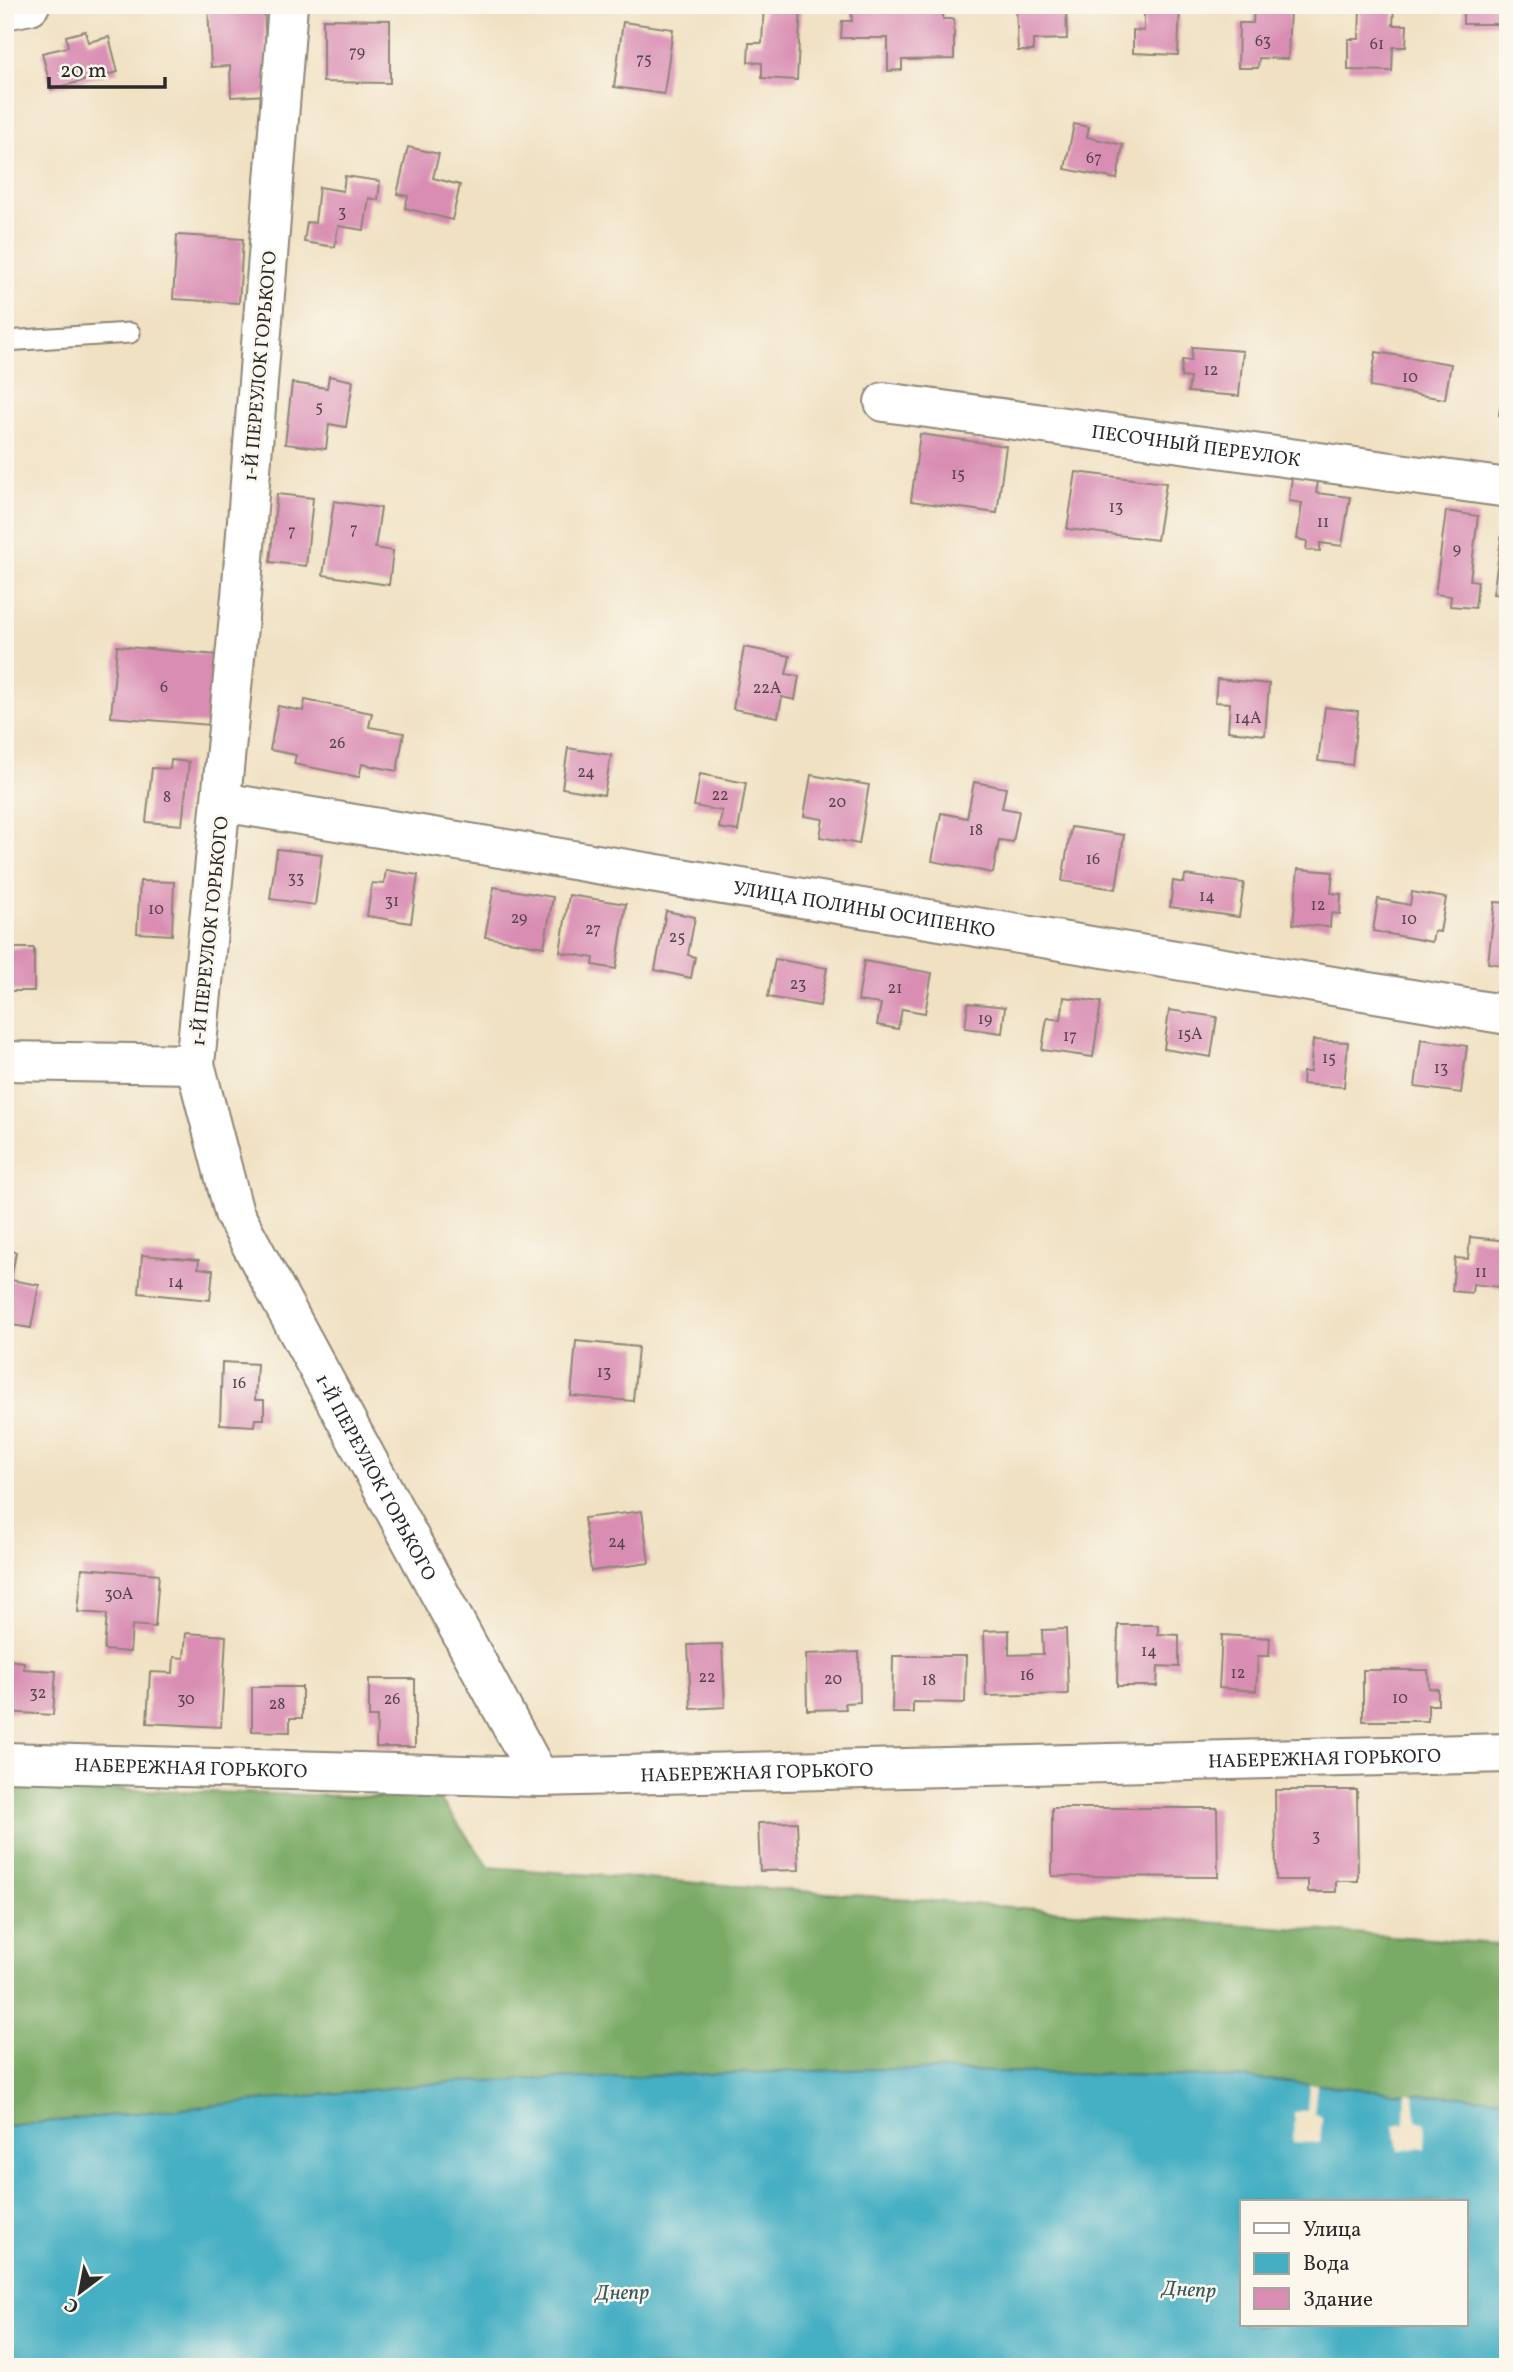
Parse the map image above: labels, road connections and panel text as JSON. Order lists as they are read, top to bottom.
{
  "streets": {
    "street": [
      "1-Й ПЕРЕУЛОК ГОРЬКОГО",
      "ПЕСОЧНЫЙ ПЕРЕУЛОК",
      "УЛИЦА ПОЛИНЫ ОСИПЕНКО",
      "НАБЕРЕЖНАЯ ГОРЬКОГО"
    ]
  },
  "crossings": [
    ["1-Й ПЕРЕУЛОК ГОРЬКОГО", "УЛИЦА ПОЛИНЫ ОСИПЕНКО"],
    ["1-Й ПЕРЕУЛОК ГОРЬКОГО", "НАБЕРЕЖНАЯ ГОРЬКОГО"]
  ],
  "water": ["Днепр"],
  "house_numbers": [
    "63",
    "61",
    "79",
    "75",
    "67",
    "3",
    "12",
    "10",
    "5",
    "15",
    "13",
    "11",
    "7",
    "7",
    "9",
    "6",
    "22А",
    "14А",
    "26",
    "24",
    "22",
    "8",
    "20",
    "18",
    "16",
    "33",
    "14",
    "31",
    "12",
    "10",
    "29",
    "10",
    "27",
    "25",
    "23",
    "21",
    "19",
    "15А",
    "17",
    "15",
    "13",
    "11",
    "14",
    "13",
    "16",
    "24",
    "30А",
    "14",
    "12",
    "16",
    "22",
    "20",
    "18",
    "32",
    "10",
    "30",
    "26",
    "28",
    "3"
  ],
  "legend": ["Улица", "Вода", "Здание"],
  "scale_bar": "20 m",
  "north": "bottom left"
}
